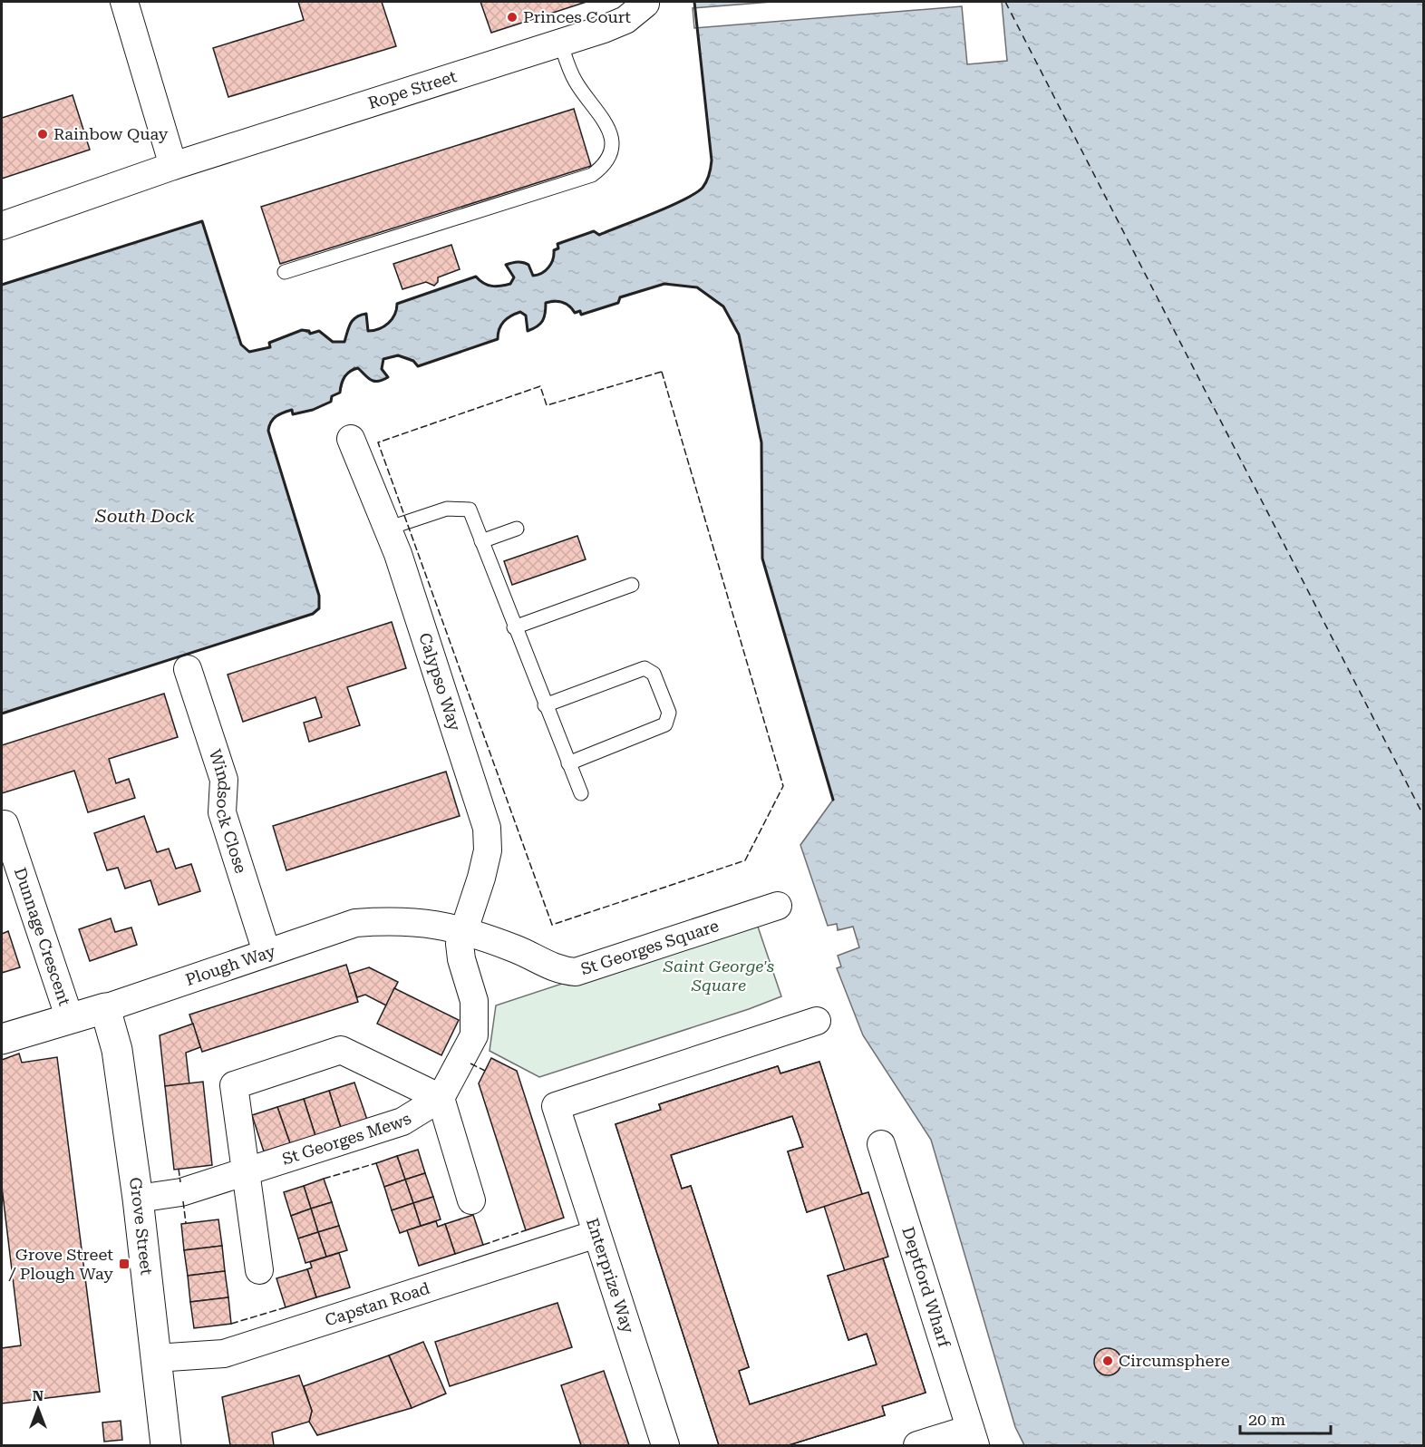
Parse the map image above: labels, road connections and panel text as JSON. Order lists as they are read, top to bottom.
{
  "streets": {
    "main road": ["Plough Way", "Grove Street"],
    "street": [
      "Rope Street",
      "Calypso Way",
      "Windsock Close",
      "Dunnage Crescent",
      "St Georges Square",
      "St Georges Mews",
      "Enterprize Way",
      "Deptford Wharf",
      "Capstan Road"
    ]
  },
  "crossings": [
    ["Calypso Way", "St Georges Square"],
    ["Calypso Way", "Plough Way"],
    ["Windsock Close", "Plough Way"],
    ["Dunnage Crescent", "Plough Way"],
    ["St Georges Square", "Plough Way"],
    ["Plough Way", "Grove Street"],
    ["St Georges Mews", "Grove Street"],
    ["Grove Street", "Capstan Road"],
    ["Enterprize Way", "Capstan Road"]
  ],
  "water": ["South Dock"],
  "parks": ["Saint George's Square"],
  "places": {
    "other": ["Princes Court", "Rainbow Quay", "Circumsphere"],
    "transit": ["Grove Street / Plough Way"]
  },
  "scale_bar": "20 m",
  "north": "top"
}
